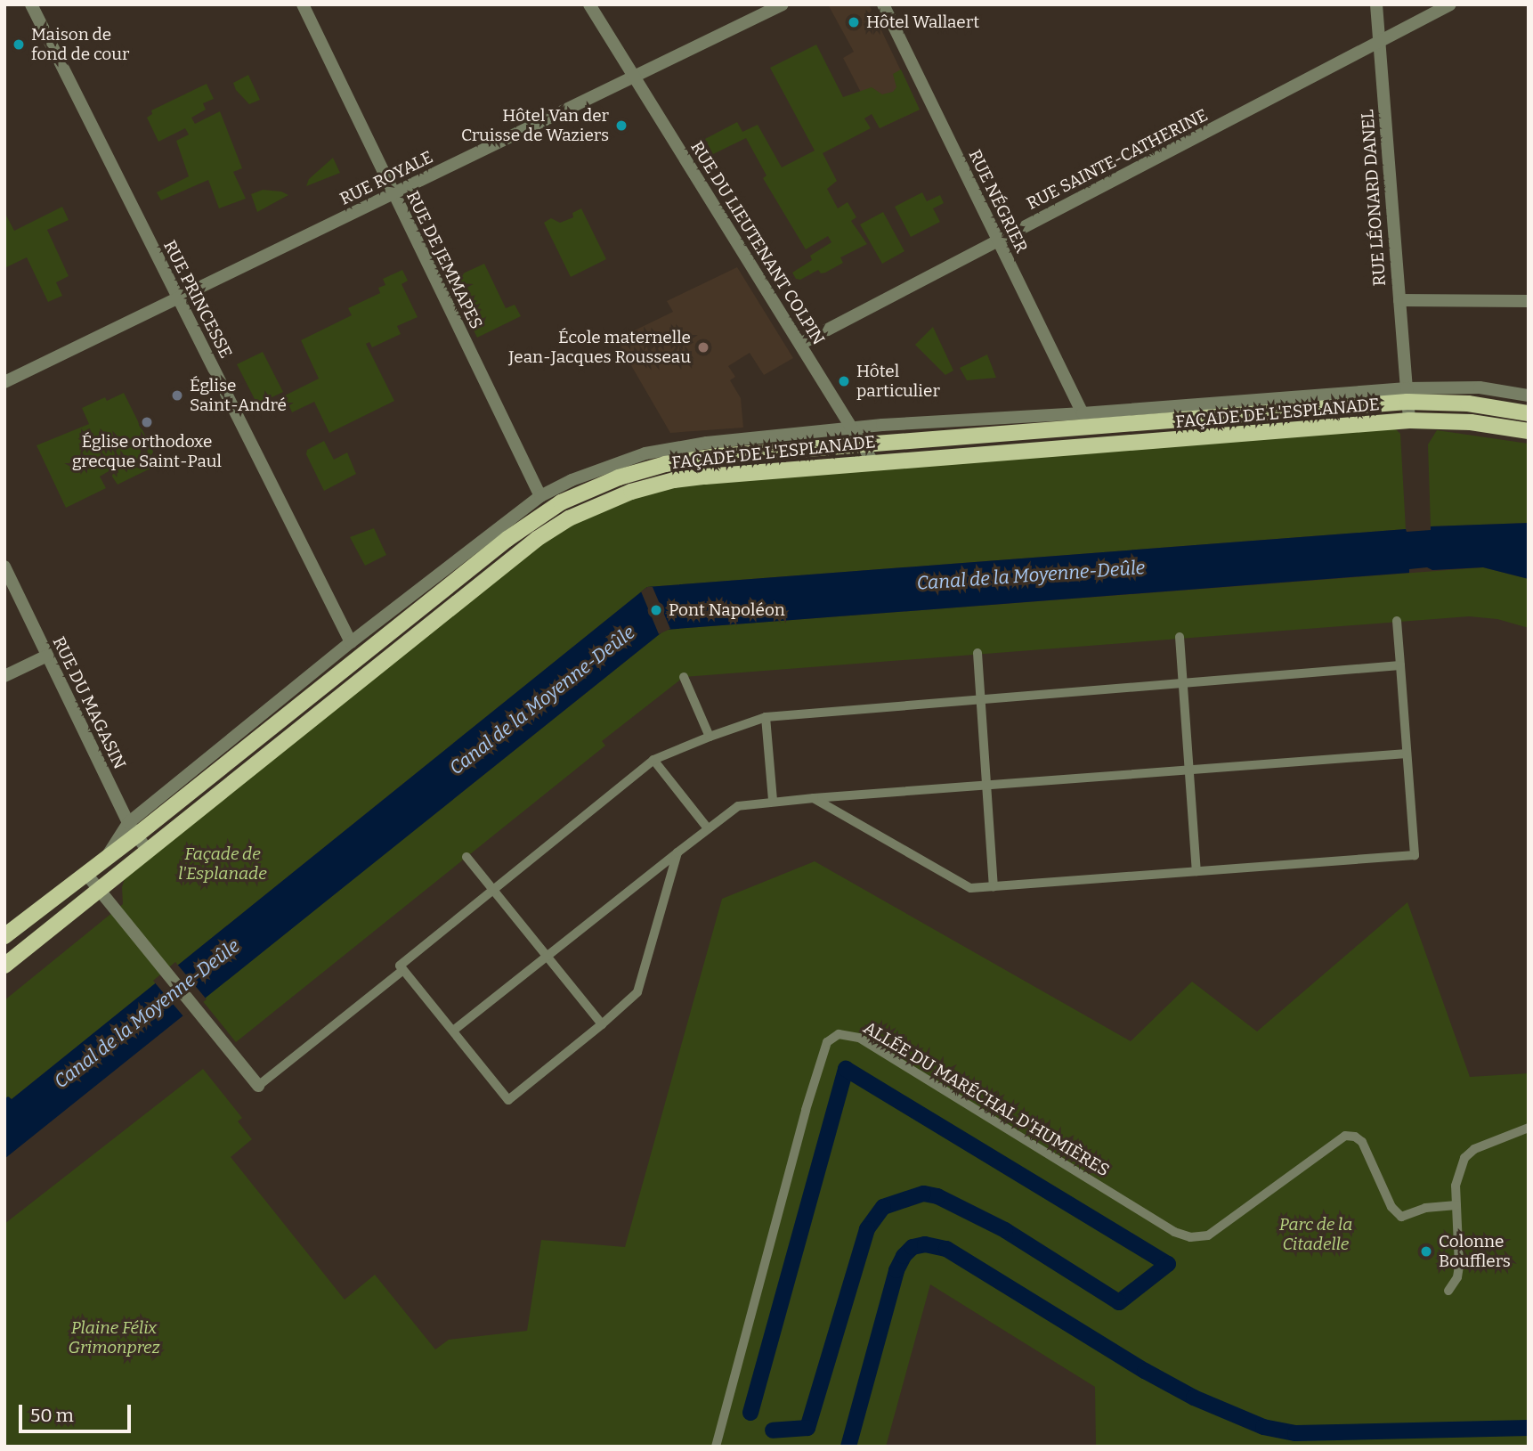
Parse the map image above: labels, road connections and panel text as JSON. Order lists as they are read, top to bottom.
{
  "streets": {
    "main road": ["FAÇADE DE L'ESPLANADE"],
    "street": [
      "RUE SAINTE-CATHERINE",
      "RUE ROYALE",
      "RUE LÉONARD DANEL",
      "RUE NÉGRIER",
      "RUE DU LIEUTENANT COLPIN",
      "RUE DE JEMMAPES",
      "RUE PRINCESSE",
      "RUE DU MAGASIN",
      "ALLÉE DU MARÉCHAL D'HUMIÈRES"
    ]
  },
  "crossings": [
    ["RUE SAINTE-CATHERINE", "RUE LÉONARD DANEL"],
    ["RUE SAINTE-CATHERINE", "RUE NÉGRIER"],
    ["RUE SAINTE-CATHERINE", "RUE DU LIEUTENANT COLPIN"],
    ["RUE ROYALE", "RUE DU LIEUTENANT COLPIN"],
    ["RUE ROYALE", "RUE DE JEMMAPES"],
    ["RUE ROYALE", "RUE PRINCESSE"],
    ["RUE LÉONARD DANEL", "FAÇADE DE L'ESPLANADE"],
    ["RUE NÉGRIER", "FAÇADE DE L'ESPLANADE"],
    ["RUE DU LIEUTENANT COLPIN", "FAÇADE DE L'ESPLANADE"],
    ["RUE DE JEMMAPES", "FAÇADE DE L'ESPLANADE"],
    ["RUE PRINCESSE", "FAÇADE DE L'ESPLANADE"],
    ["FAÇADE DE L'ESPLANADE", "RUE DU MAGASIN"]
  ],
  "water": ["Canal de la Moyenne-Deûle"],
  "parks": ["Façade de l'Esplanade", "Parc de la Citadelle", "Plaine Félix Grimonprez"],
  "places": [
    "Hôtel Wallaert",
    "Maison de fond de cour",
    "Hôtel Van der Cruisse de Waziers",
    "École maternelle Jean-Jacques Rousseau",
    "Hôtel particulier",
    "Église Saint-André",
    "Église orthodoxe grecque Saint-Paul",
    "Pont Napoléon",
    "Colonne Boufflers"
  ],
  "scale_bar": "50 m"
}
